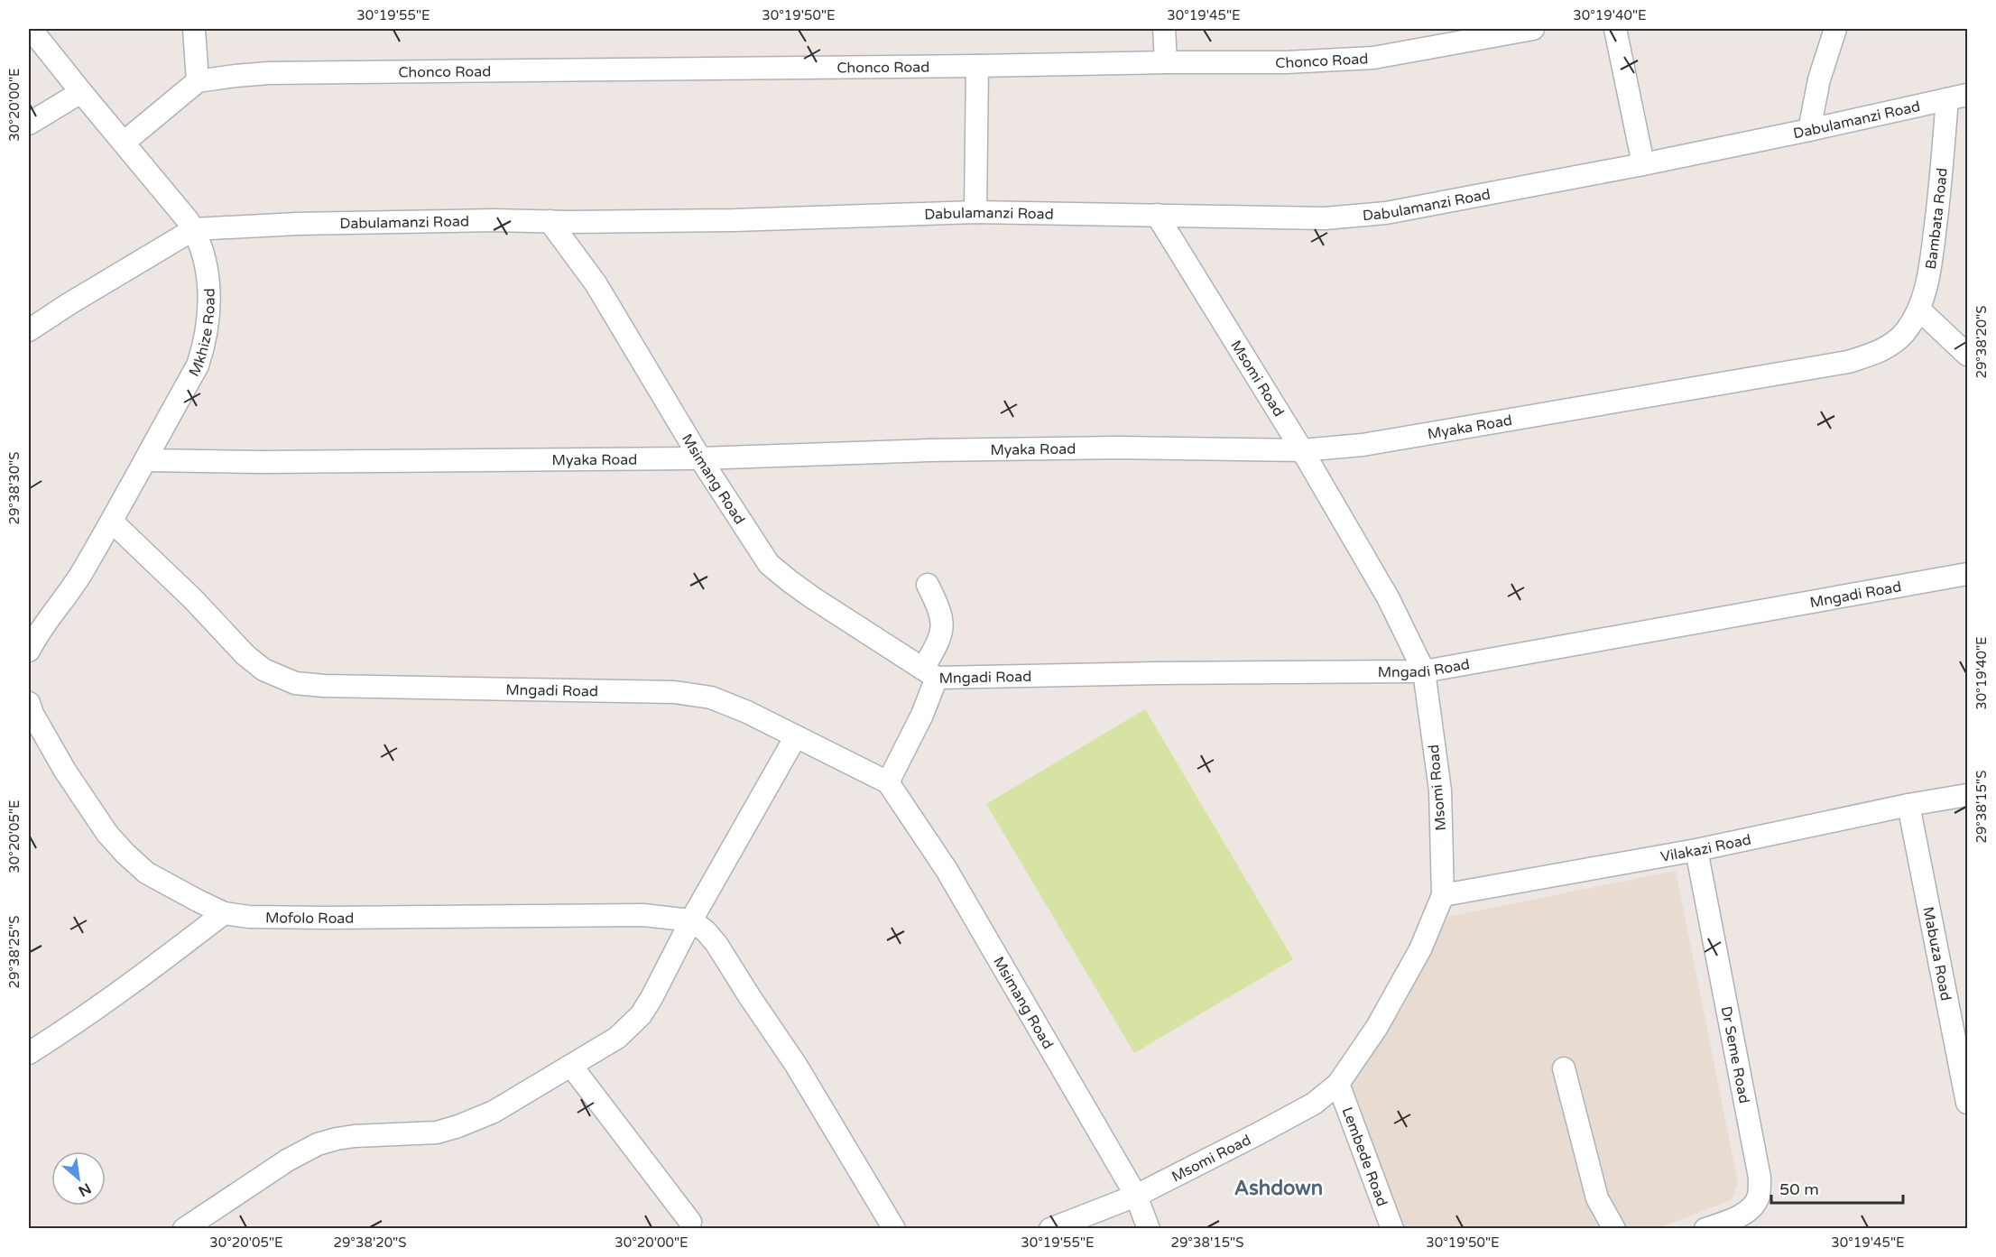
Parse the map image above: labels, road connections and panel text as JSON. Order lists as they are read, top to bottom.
{
  "streets": {
    "street": [
      "Chonco Road",
      "Dabulamanzi Road",
      "Bambata Road",
      "Mkhize Road",
      "Msomi Road",
      "Myaka Road",
      "Msimang Road",
      "Mngadi Road",
      "Vilakazi Road",
      "Mofolo Road",
      "Mabuza Road",
      "Dr Seme Road",
      "Lembede Road"
    ]
  },
  "crossings": [
    ["Dabulamanzi Road", "Bambata Road"],
    ["Dabulamanzi Road", "Mkhize Road"],
    ["Dabulamanzi Road", "Msomi Road"],
    ["Dabulamanzi Road", "Msimang Road"],
    ["Bambata Road", "Myaka Road"],
    ["Mkhize Road", "Myaka Road"],
    ["Mkhize Road", "Mngadi Road"],
    ["Msomi Road", "Myaka Road"],
    ["Msomi Road", "Msimang Road"],
    ["Msomi Road", "Mngadi Road"],
    ["Msomi Road", "Vilakazi Road"],
    ["Msomi Road", "Lembede Road"],
    ["Myaka Road", "Msimang Road"],
    ["Msimang Road", "Mngadi Road"],
    ["Vilakazi Road", "Mabuza Road"],
    ["Vilakazi Road", "Dr Seme Road"]
  ],
  "districts": ["Ashdown"],
  "scale_bar": "50 m",
  "north": "bottom right",
  "coordinates": [
    "30°19'55\"E",
    "30°19'50\"E",
    "30°19'45\"E",
    "30°19'40\"E",
    "30°20'00\"E",
    "29°38'20\"S",
    "29°38'30\"S",
    "29°38'15\"S",
    "30°20'05\"E",
    "29°38'25\"S"
  ]
}
